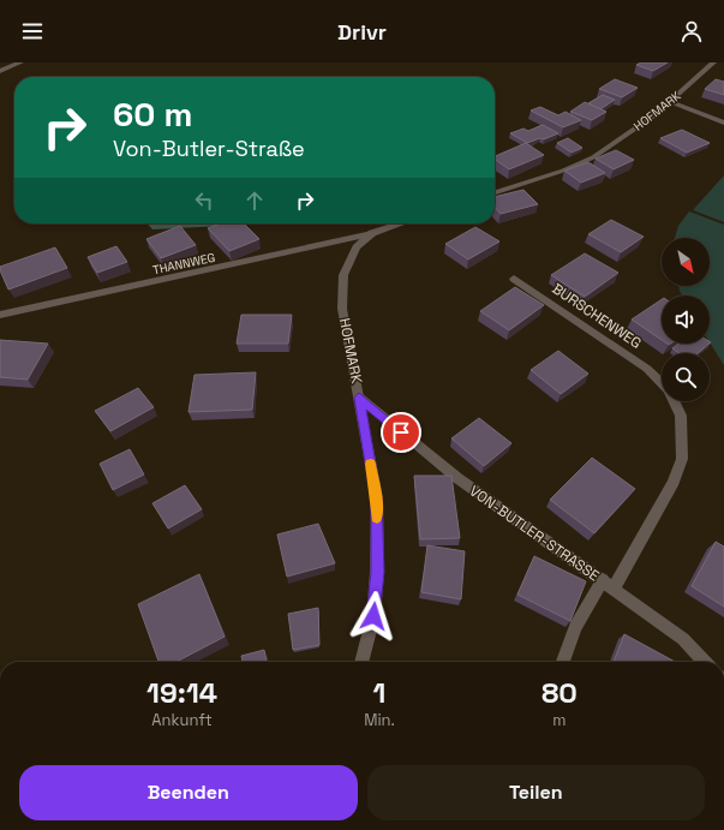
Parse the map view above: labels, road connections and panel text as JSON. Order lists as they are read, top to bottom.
{
  "streets": {
    "street": [
      "HOFMARK",
      "THANNWEG",
      "BURSCHENWEG",
      "VON-BUTLER-STRASSE"
    ]
  },
  "crossings": [
    ["HOFMARK", "THANNWEG"],
    ["HOFMARK", "VON-BUTLER-STRASSE"],
    ["BURSCHENWEG", "VON-BUTLER-STRASSE"]
  ],
  "north": "bottom right",
  "page": {
    "header": "Drivr",
    "turn": ["60 m", "Von-Butler-Straße"],
    "eta": [
      "19:14",
      "Ankunft",
      "1",
      "Min.",
      "80",
      "m"
    ],
    "buttons": ["Beenden", "Teilen"]
  }
}
